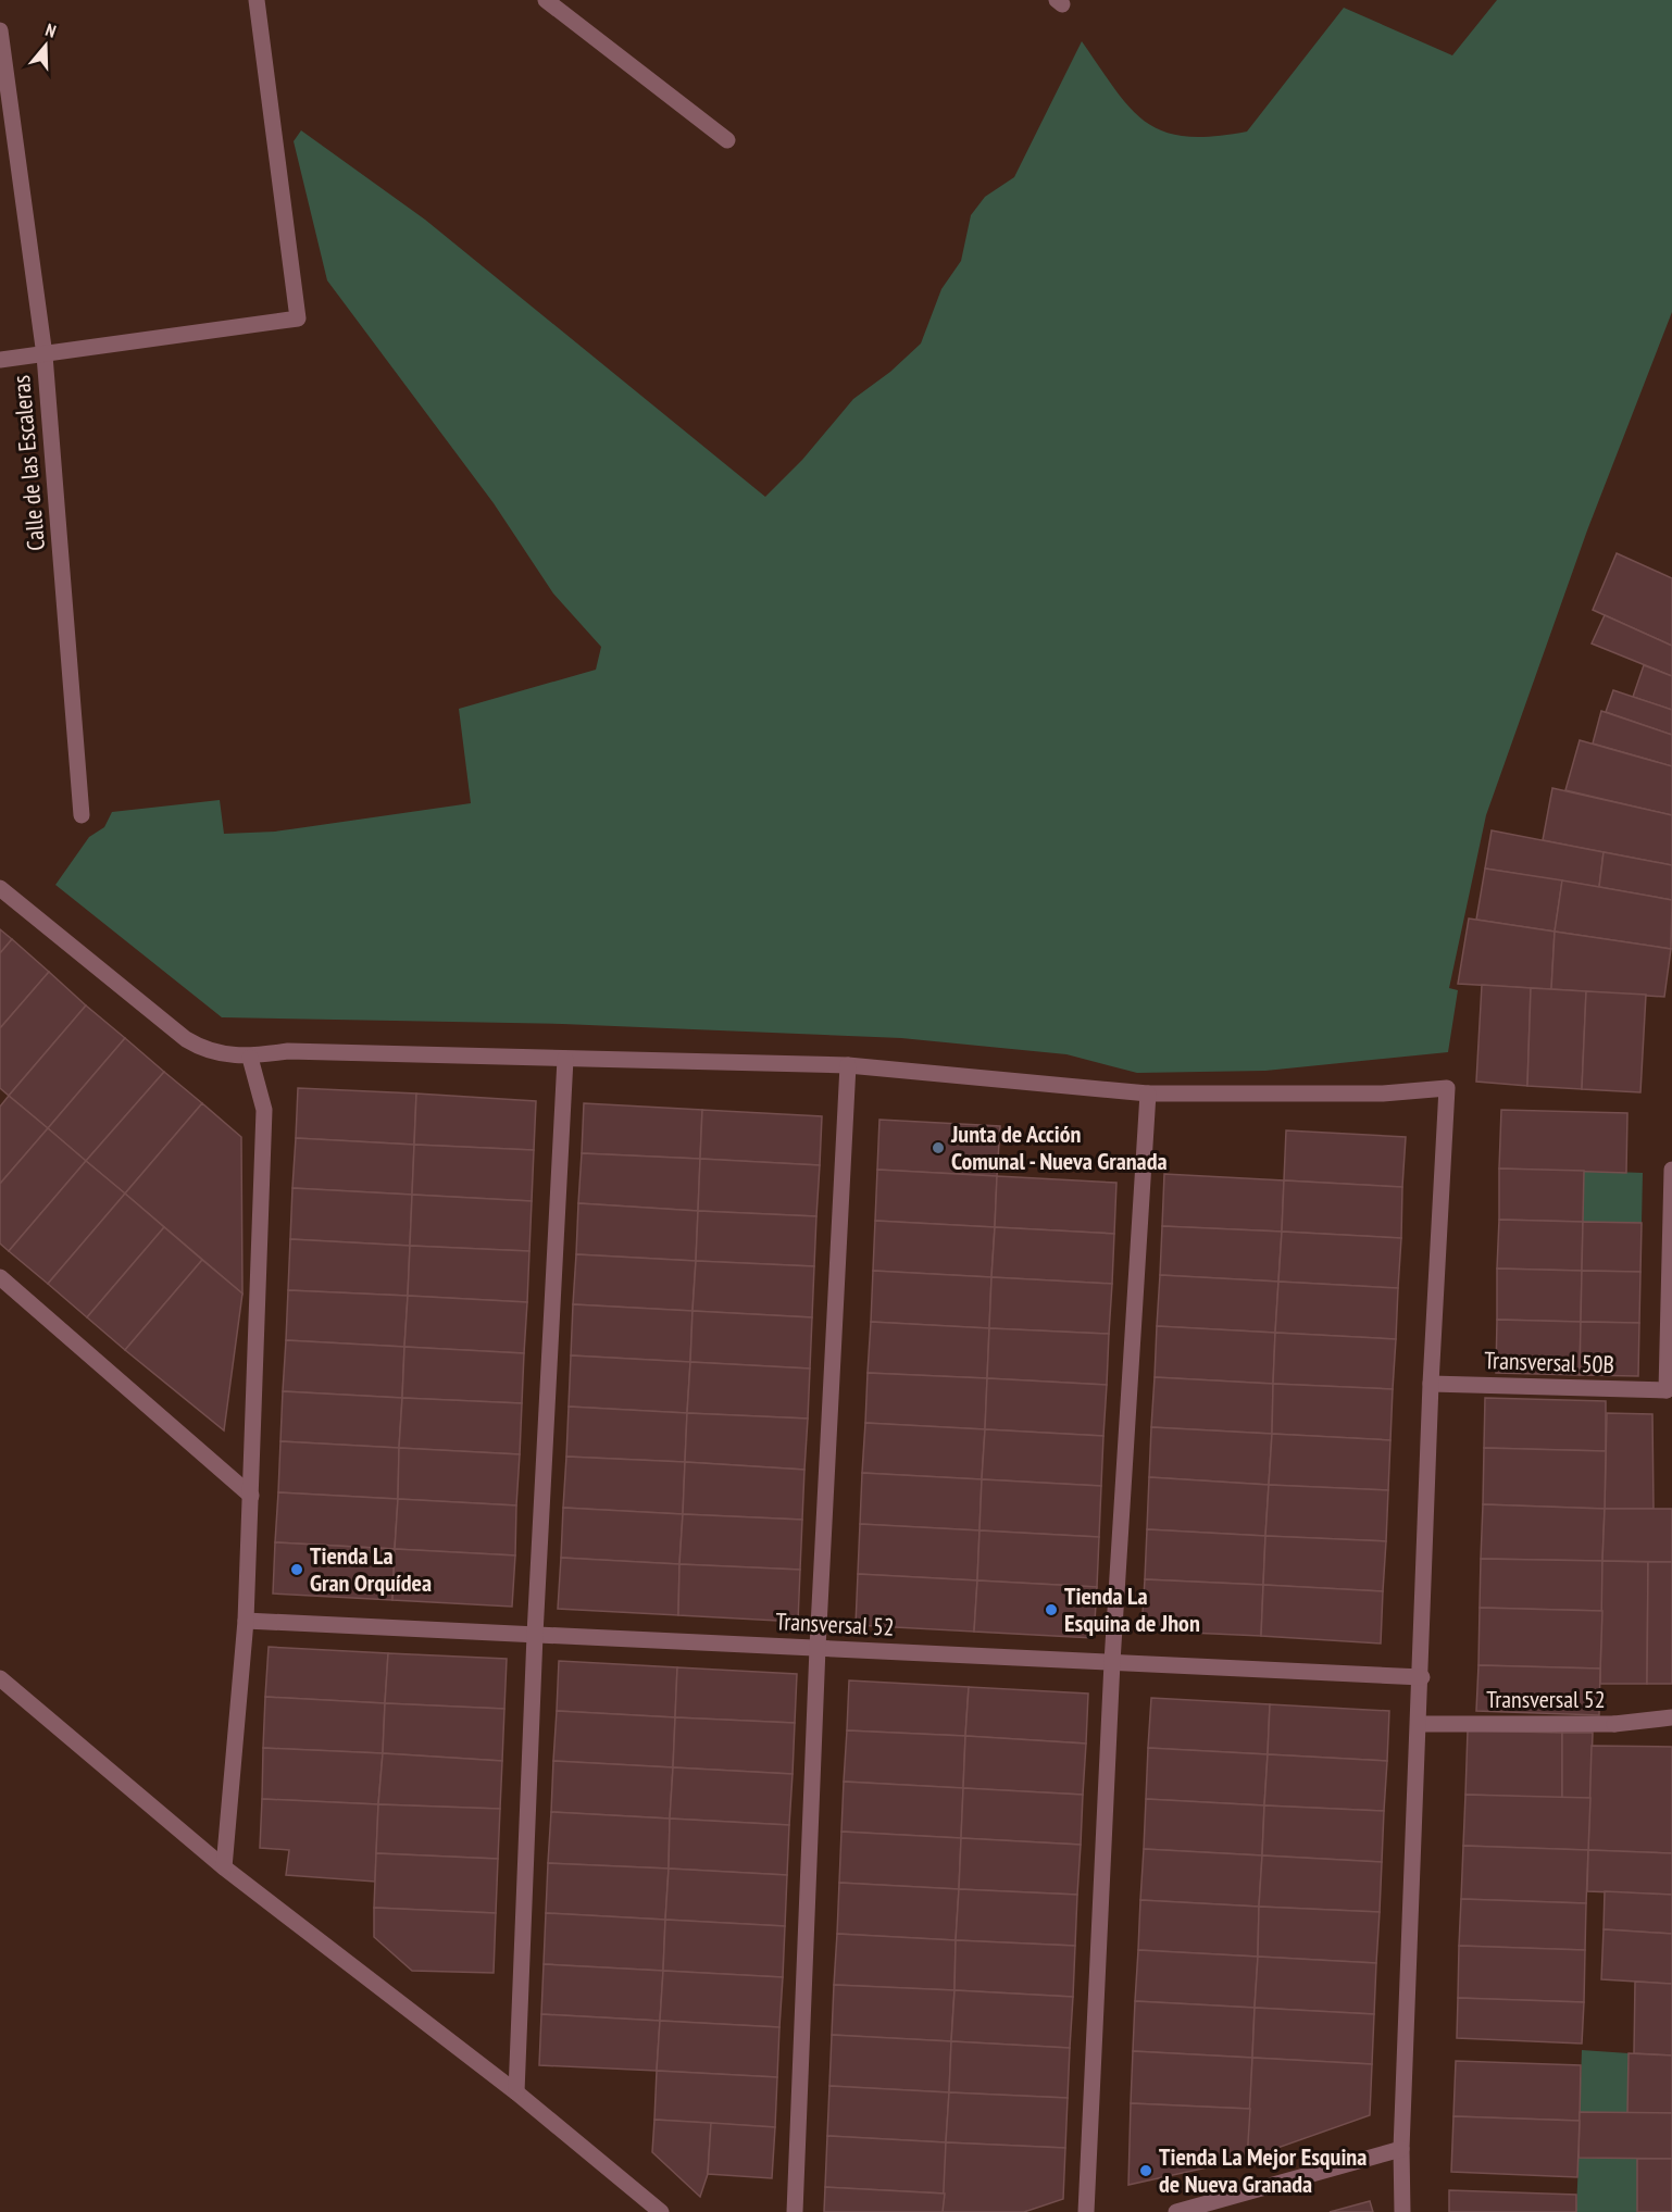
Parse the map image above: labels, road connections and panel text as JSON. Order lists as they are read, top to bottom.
{
  "streets": {
    "street": ["Calle de las Escaleras", "Transversal 50B", "Transversal 52"]
  },
  "places": [
    "Junta de Acción Comunal - Nueva Granada",
    "Tienda La Gran Orquídea",
    "Tienda La Esquina de Jhon",
    "Tienda La Mejor Esquina de Nueva Granada"
  ],
  "north": "top"
}
